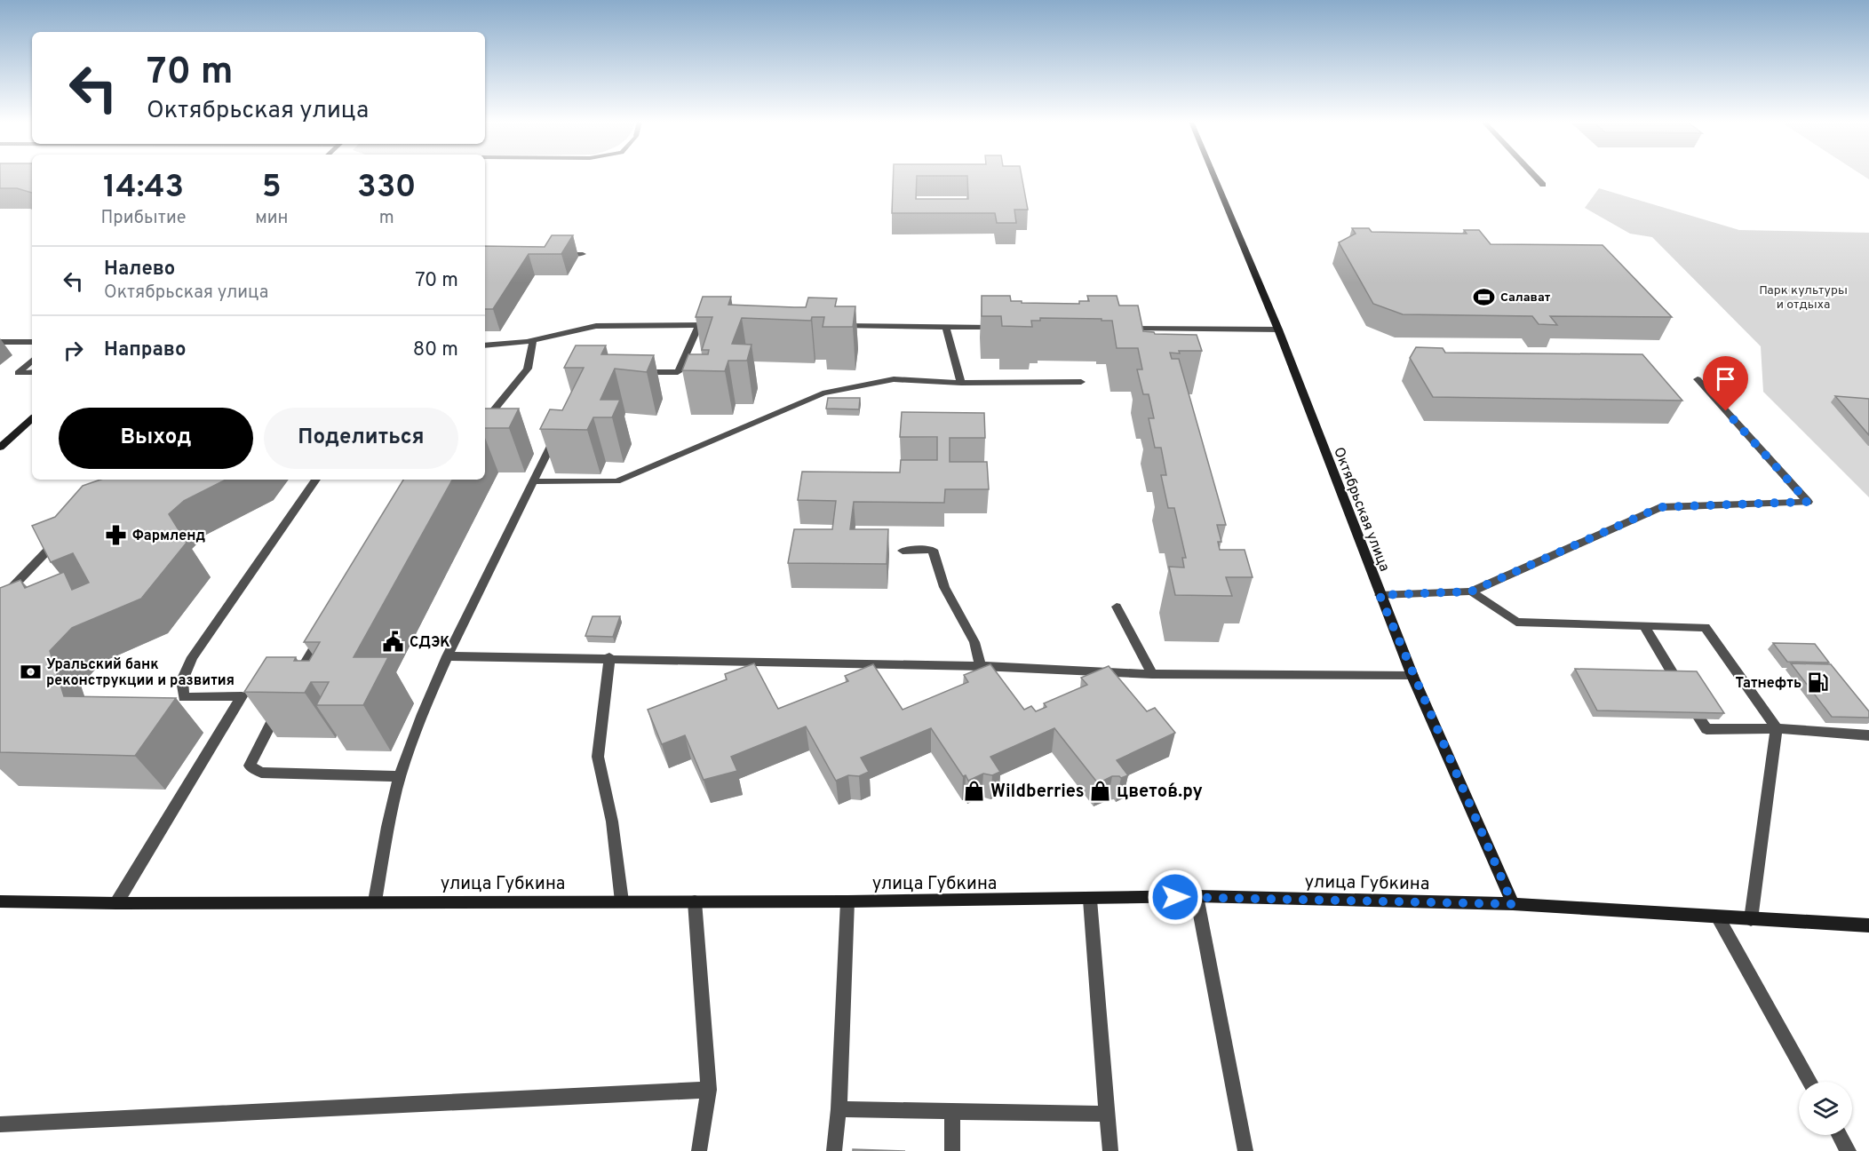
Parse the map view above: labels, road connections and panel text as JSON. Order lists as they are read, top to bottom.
{
  "streets": {
    "street": ["Октябрьская улица", "улица Губкина"]
  },
  "crossings": [
    ["Октябрьская улица", "улица Губкина"]
  ],
  "parks": ["Парк культуры и отдыха"],
  "places": {
    "sports": ["Салават"],
    "pharmacy": ["Фармленд"],
    "public building": ["СДЭК"],
    "bank": ["Уральский банк реконструкции и развития"],
    "fuel station": ["Татнефть"],
    "shop": ["Wildberries", "цвето́в.ру"]
  },
  "page": {
    "turn": ["70 m", "Октябрьская улица"],
    "eta": [
      "14:43",
      "Прибытие",
      "5",
      "мин",
      "330",
      "m"
    ],
    "list": [
      {
        "name": "Налево",
        "note": "Октябрьская улица",
        "value": "70 m"
      },
      {
        "name": "Направо",
        "value": "80 m"
      }
    ],
    "buttons": ["Выход", "Поделиться"]
  }
}
